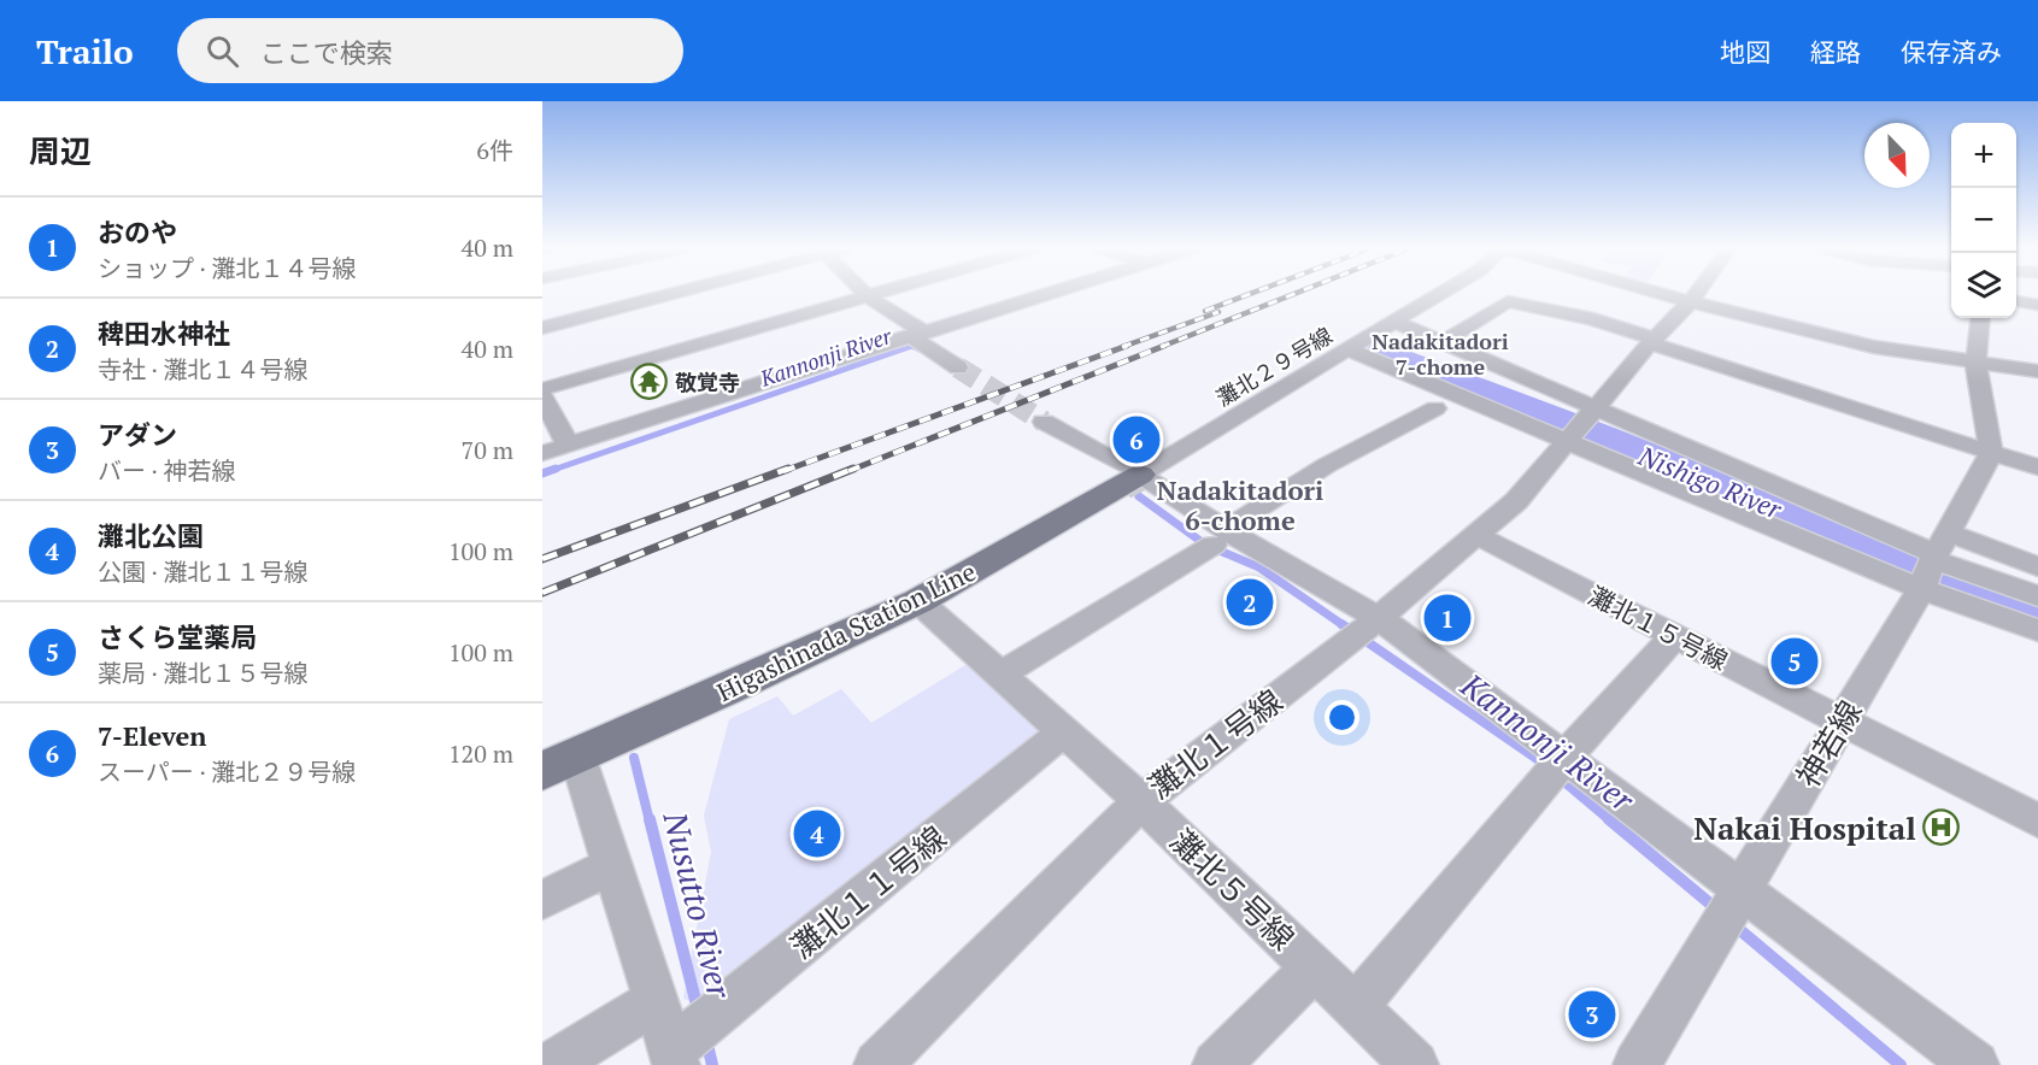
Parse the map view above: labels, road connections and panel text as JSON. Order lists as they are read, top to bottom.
{
  "streets": {
    "main road": ["Higashinada Station Line"],
    "street": [
      "灘北２９号線",
      "灘北１５号線",
      "灘北１号線",
      "神若線",
      "灘北５号線",
      "灘北１１号線"
    ]
  },
  "crossings": [
    ["灘北２９号線", "Higashinada Station Line"],
    ["灘北１５号線", "灘北１号線"],
    ["灘北１５号線", "神若線"],
    ["Higashinada Station Line", "灘北５号線"],
    ["灘北１号線", "灘北５号線"],
    ["灘北５号線", "灘北１１号線"]
  ],
  "districts": ["Nadakitadori 7-chome", "Nadakitadori 6-chome"],
  "water": ["Kannonji River", "Nishigo River", "Nusutto River"],
  "places": {
    "temple": ["敬覚寺"],
    "hospital": ["Nakai Hospital"]
  },
  "north": "bottom right",
  "page": {
    "header": "Trailo",
    "search": "ここで検索",
    "nav": ["地図", "経路", "保存済み"],
    "heading": ["周辺", "6件"],
    "map_buttons": ["+", "−"],
    "list": [
      {
        "mark": "1",
        "name": "おのや",
        "note": "ショップ · 灘北１４号線",
        "value": "40 m"
      },
      {
        "mark": "2",
        "name": "稗田水神社",
        "note": "寺社 · 灘北１４号線",
        "value": "40 m"
      },
      {
        "mark": "3",
        "name": "アダン",
        "note": "バー · 神若線",
        "value": "70 m"
      },
      {
        "mark": "4",
        "name": "灘北公園",
        "note": "公園 · 灘北１１号線",
        "value": "100 m"
      },
      {
        "mark": "5",
        "name": "さくら堂薬局",
        "note": "薬局 · 灘北１５号線",
        "value": "100 m"
      },
      {
        "mark": "6",
        "name": "7-Eleven",
        "note": "スーパー · 灘北２９号線",
        "value": "120 m"
      }
    ],
    "pins": [
      "6",
      "2",
      "1",
      "5",
      "4",
      "3"
    ]
  }
}
